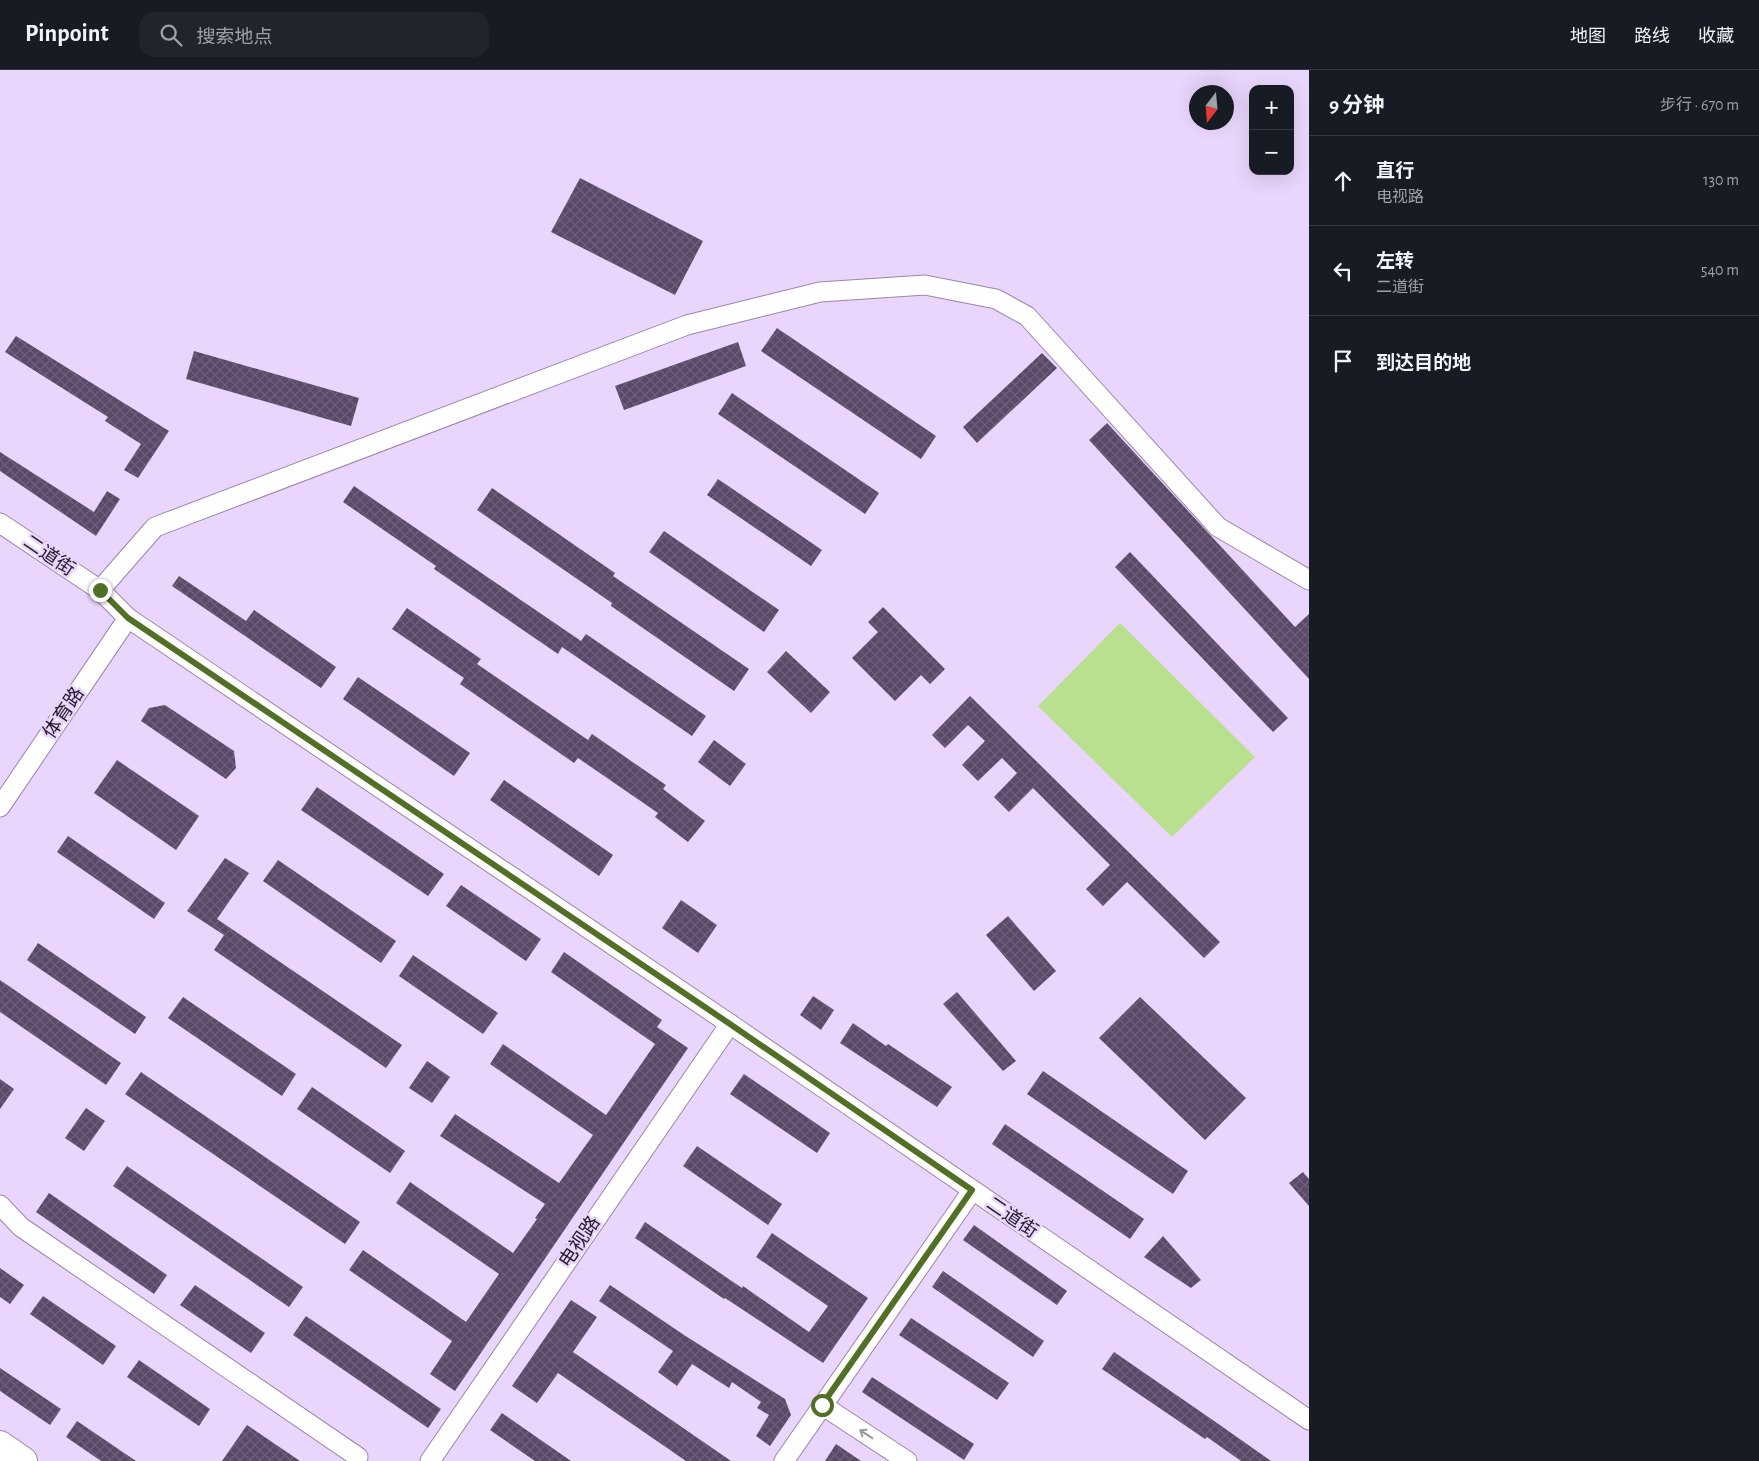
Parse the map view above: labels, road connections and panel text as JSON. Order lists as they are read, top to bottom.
{
  "streets": {
    "street": ["二道街", "体育路", "电视路"]
  },
  "crossings": [
    ["二道街", "体育路"],
    ["二道街", "电视路"]
  ],
  "north": "bottom",
  "page": {
    "header": "Pinpoint",
    "search": "搜索地点",
    "nav": ["地图", "路线", "收藏"],
    "heading": ["9 分钟", "步行 · 670 m"],
    "map_buttons": ["+", "−"],
    "list": [
      ["直行", "电视路", "130 m"],
      ["左转", "二道街", "540 m"],
      "到达目的地"
    ]
  }
}
